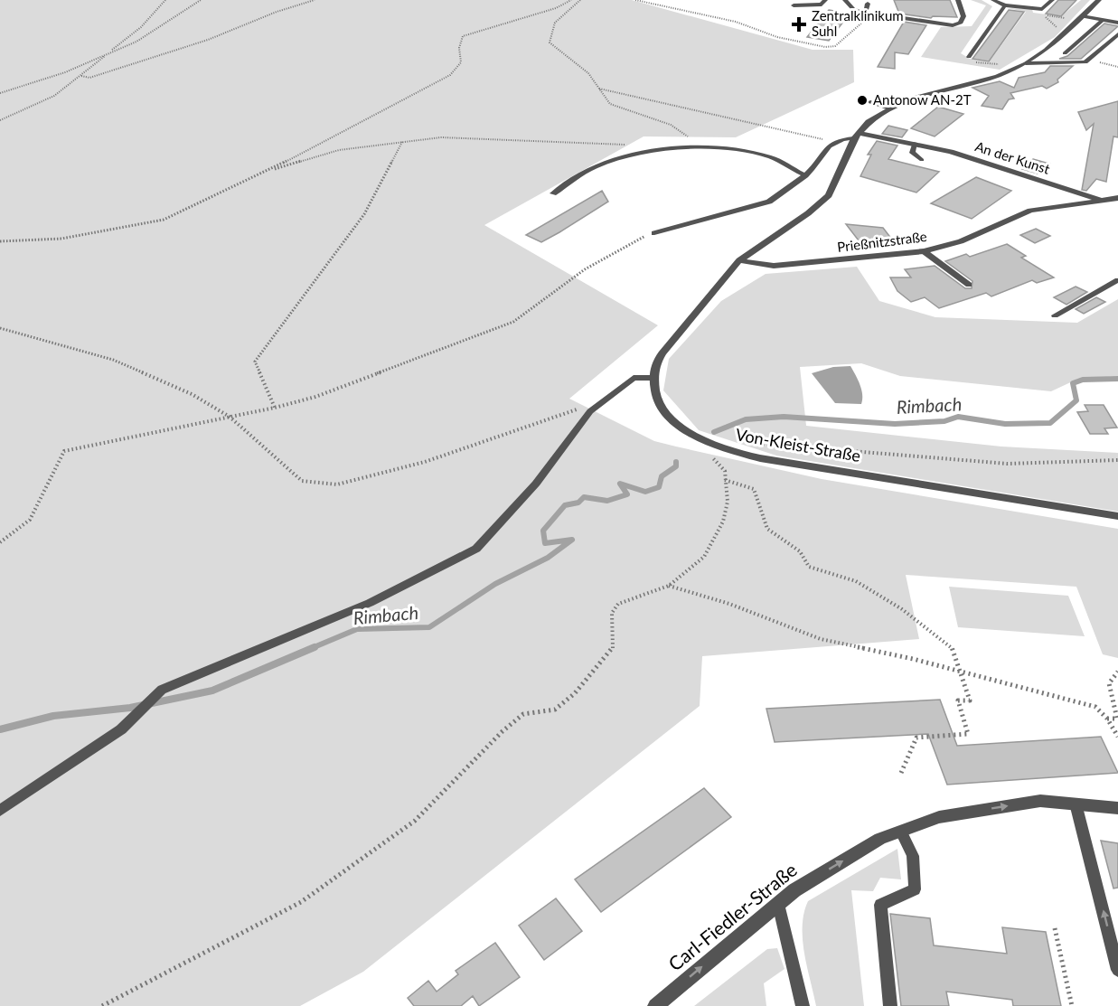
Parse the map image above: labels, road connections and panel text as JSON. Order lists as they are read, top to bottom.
{
  "streets": {
    "street": [
      "An der Kunst",
      "Prießnitzstraße",
      "Von-Kleist-Straße",
      "Carl-Fiedler-Straße"
    ]
  },
  "crossings": [
    ["An der Kunst", "Prießnitzstraße"]
  ],
  "one_way": ["Carl-Fiedler-Straße"],
  "water": ["Rimbach"],
  "places": {
    "health": ["Zentralklinikum Suhl"],
    "other": ["Antonow AN-2T"]
  }
}
